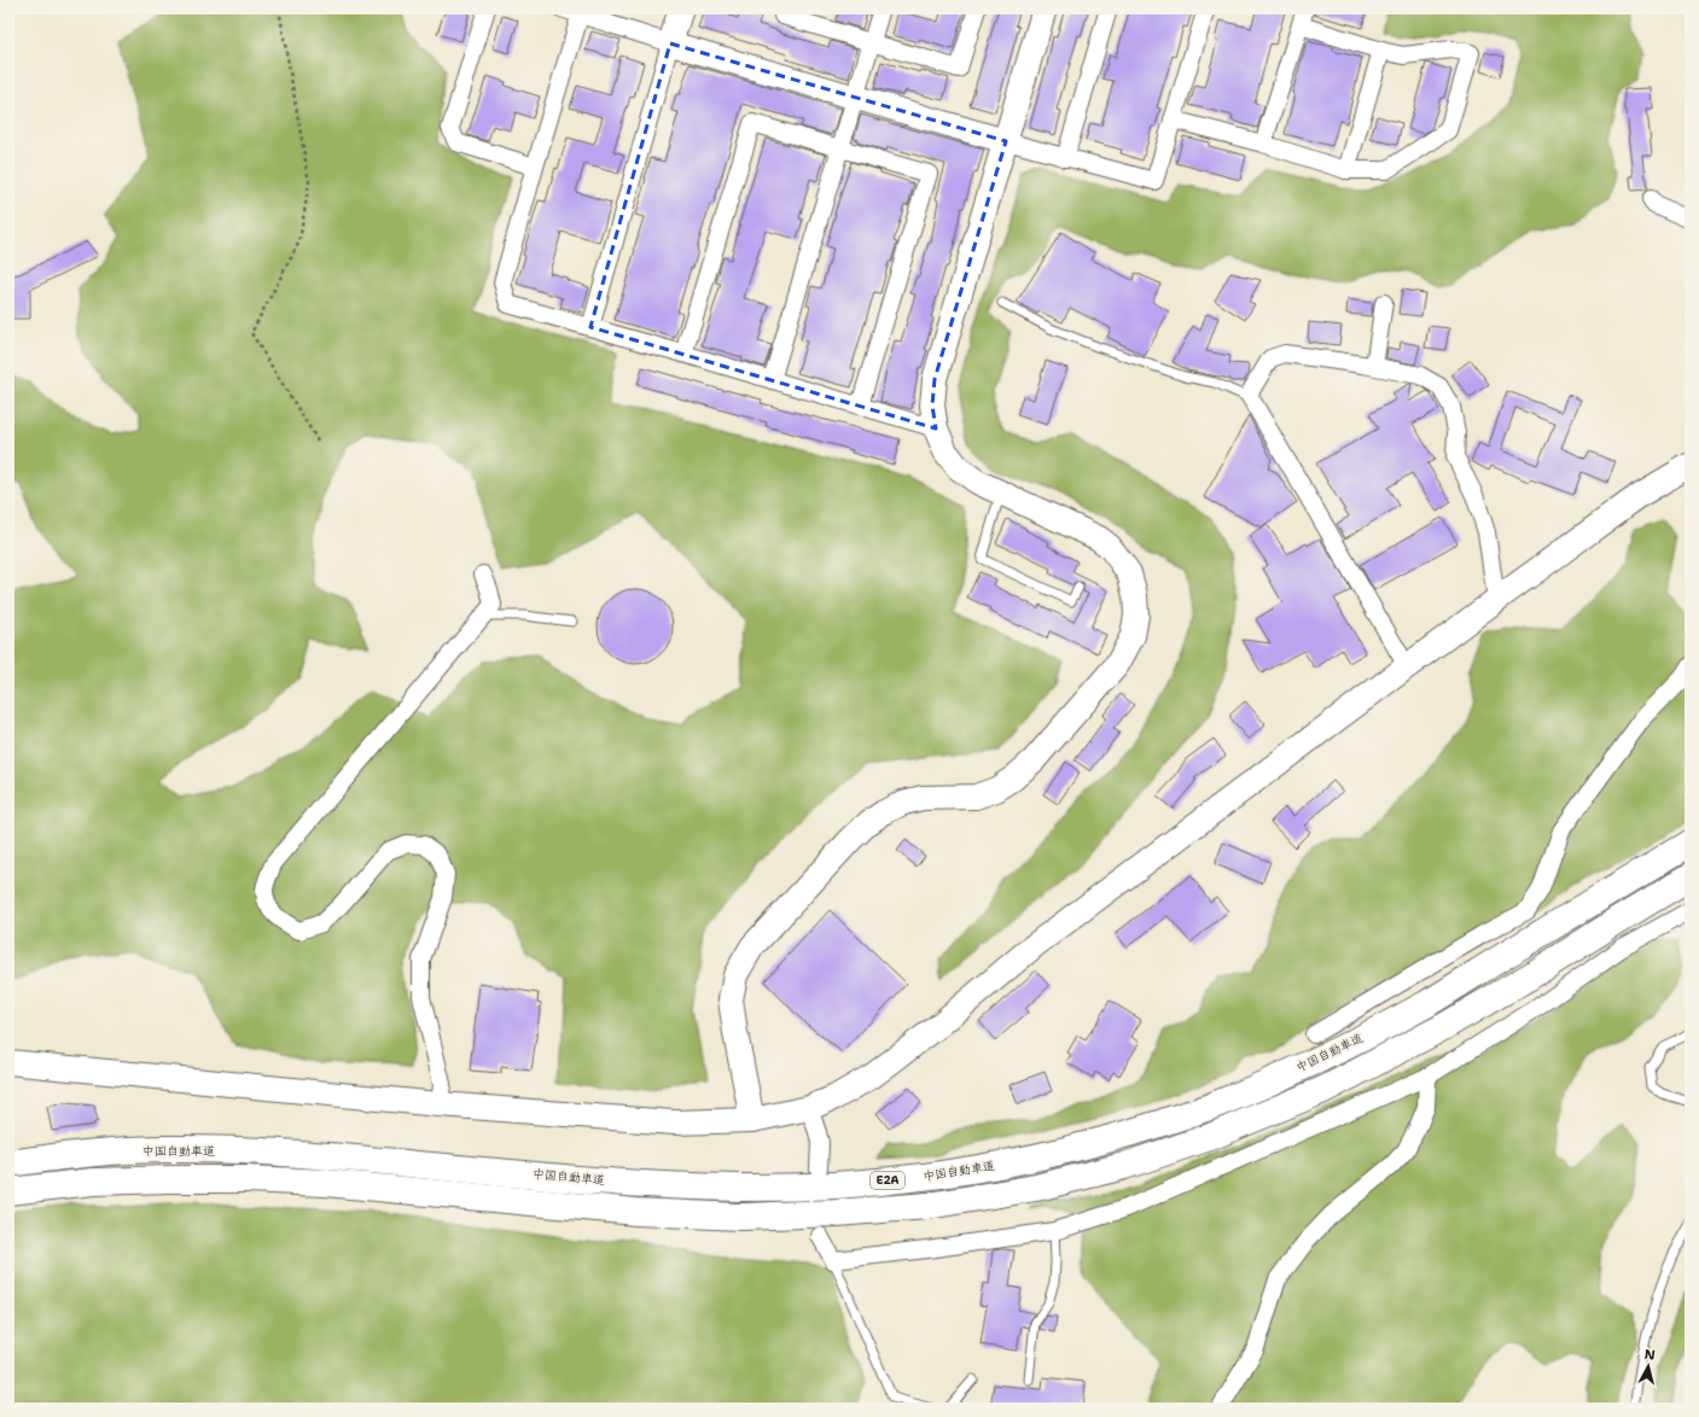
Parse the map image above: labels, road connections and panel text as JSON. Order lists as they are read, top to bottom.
{
  "streets": {
    "highway": ["中国自動車道", "E2A"]
  },
  "north": "top"
}
